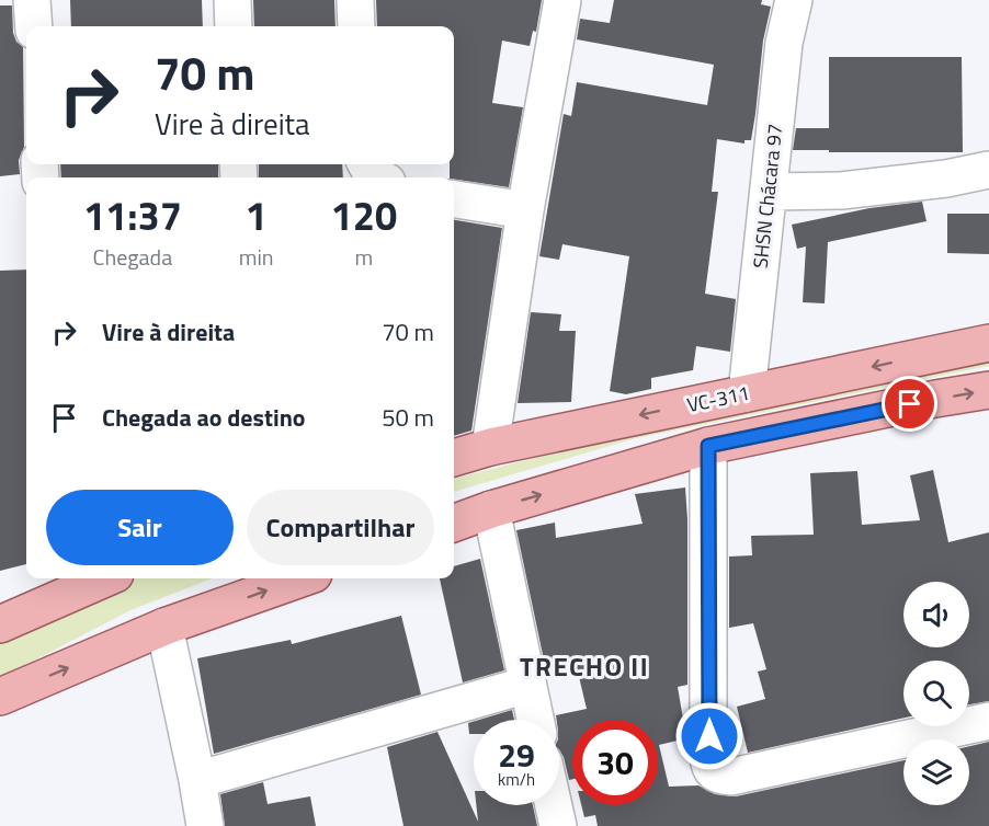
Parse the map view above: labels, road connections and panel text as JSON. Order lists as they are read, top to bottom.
{
  "streets": {
    "main road": ["VC-311"],
    "street": ["SHSN Chácara 97"]
  },
  "crossings": [
    ["SHSN Chácara 97", "VC-311"]
  ],
  "districts": ["TRECHO II"],
  "page": {
    "turn": ["70 m", "Vire à direita"],
    "eta": [
      "11:37",
      "Chegada",
      "1",
      "min",
      "120",
      "m"
    ],
    "list": [
      {
        "name": "Vire à direita",
        "value": "70 m"
      },
      {
        "name": "Chegada ao destino",
        "value": "50 m"
      }
    ],
    "buttons": ["Sair", "Compartilhar"],
    "speed": "29 km/h",
    "limit": "30"
  }
}
